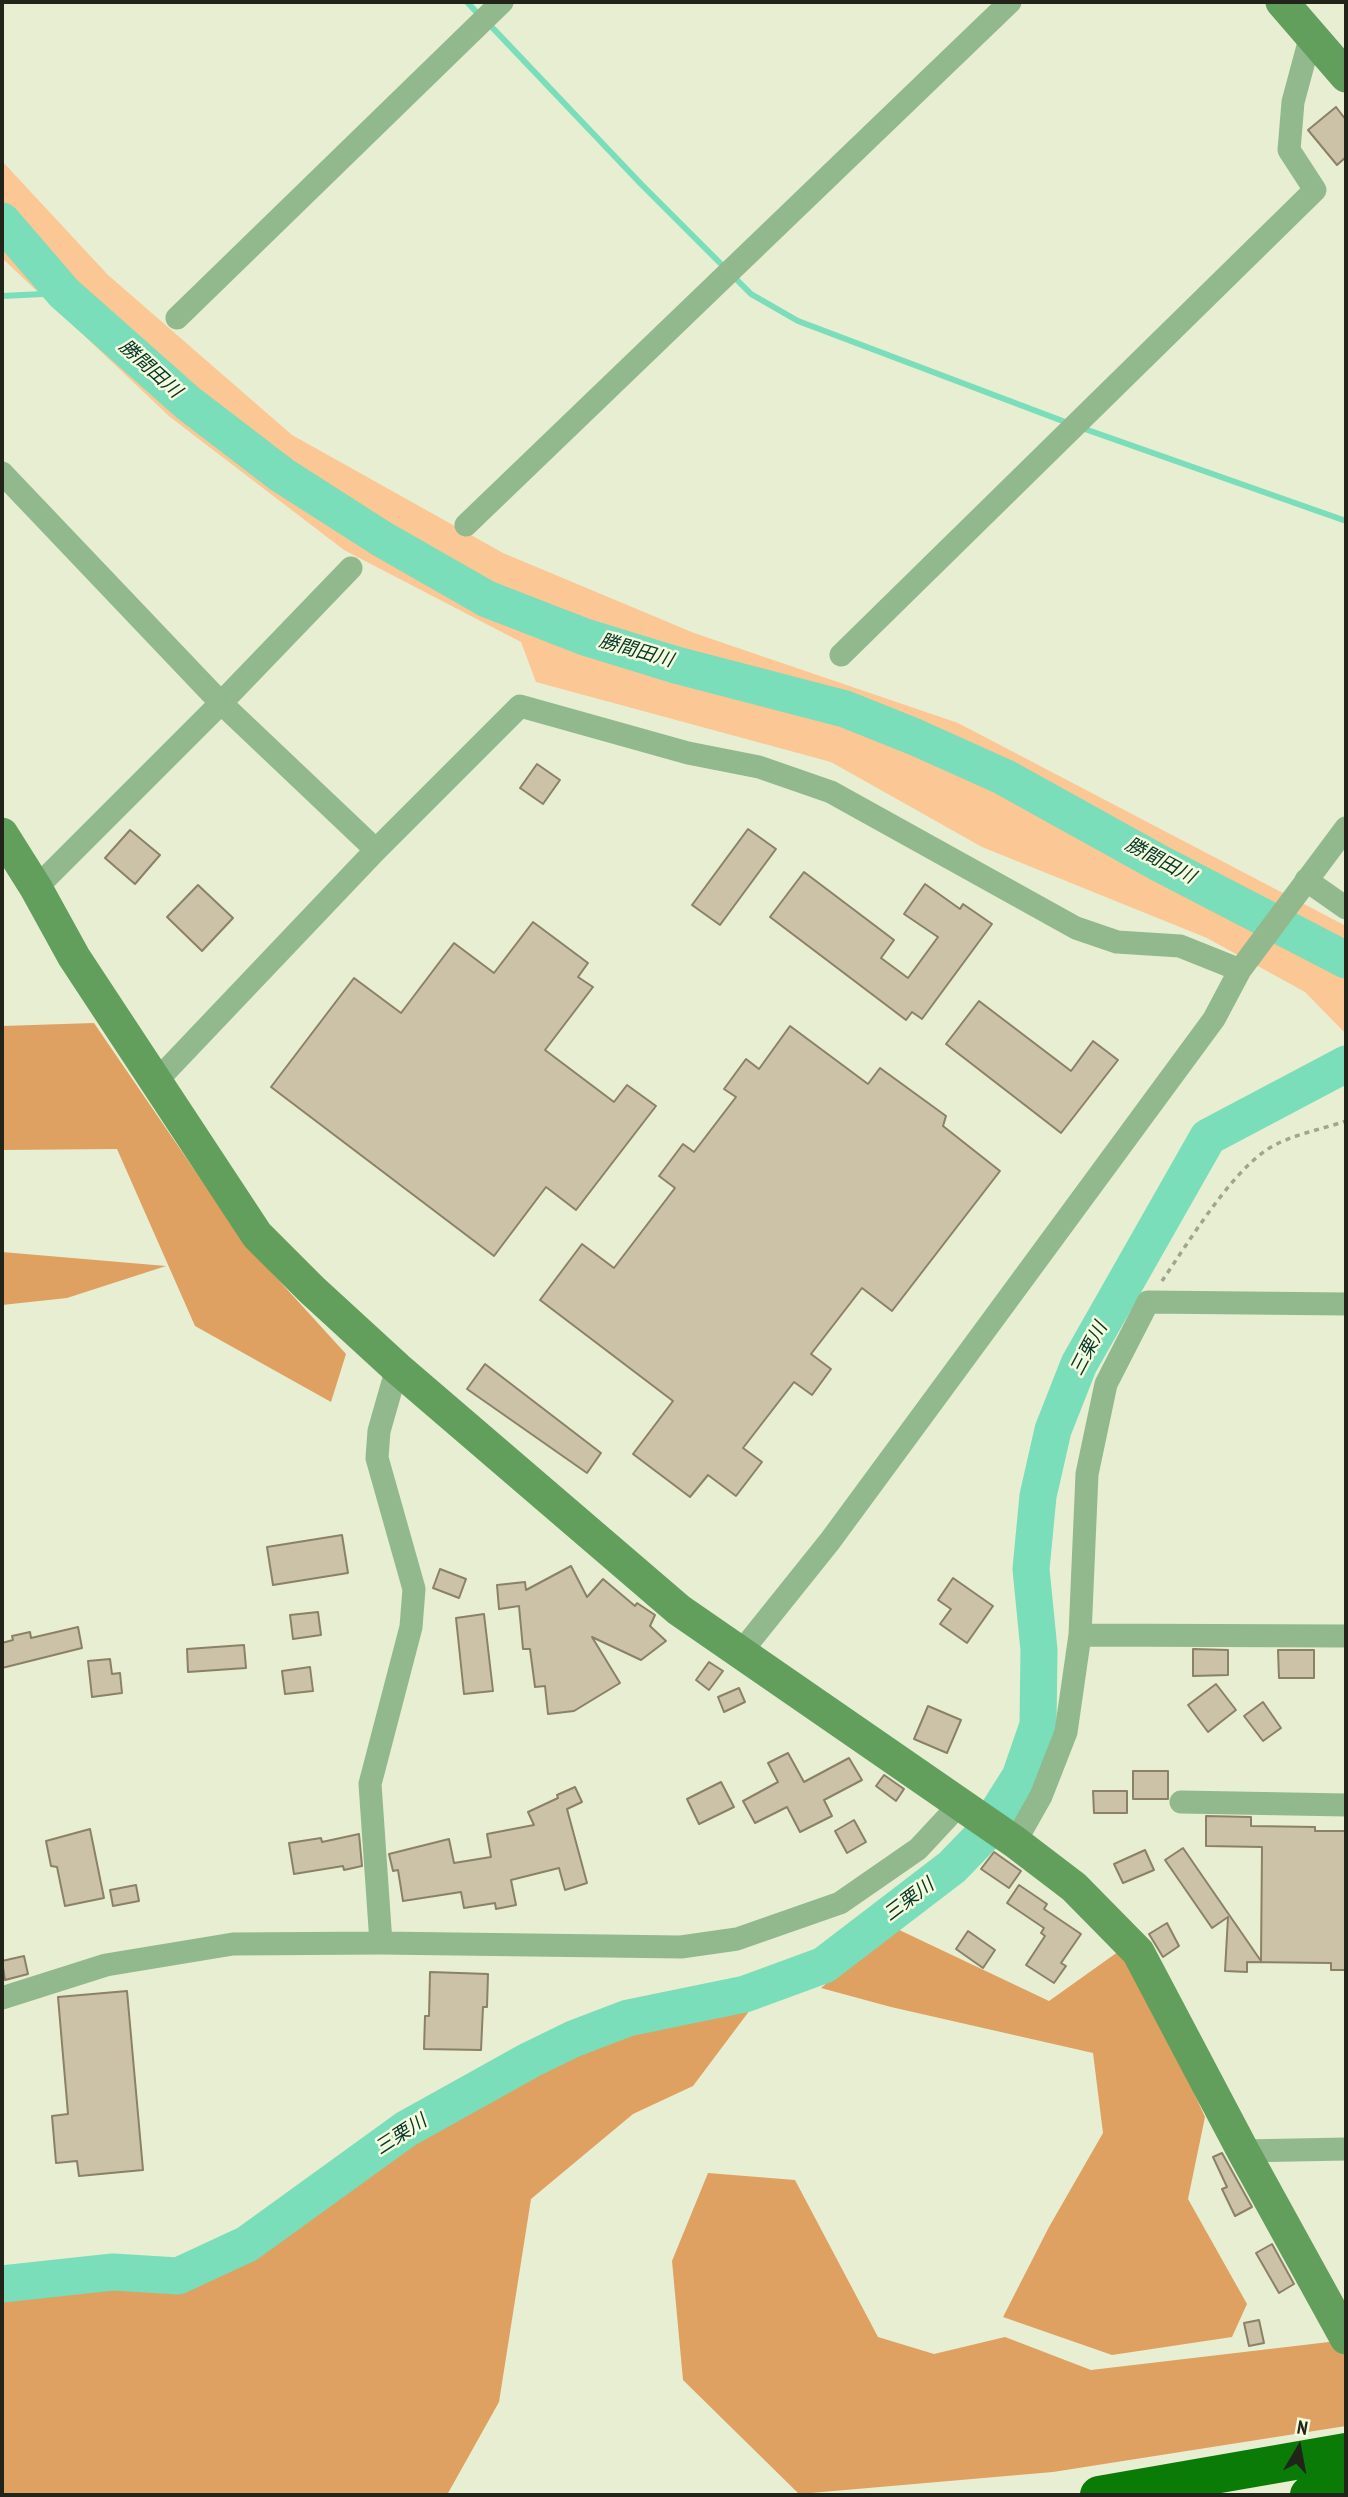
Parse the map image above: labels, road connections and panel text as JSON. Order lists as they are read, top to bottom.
{
  "water": ["勝間田川", "三栗川"],
  "north": "top"
}
